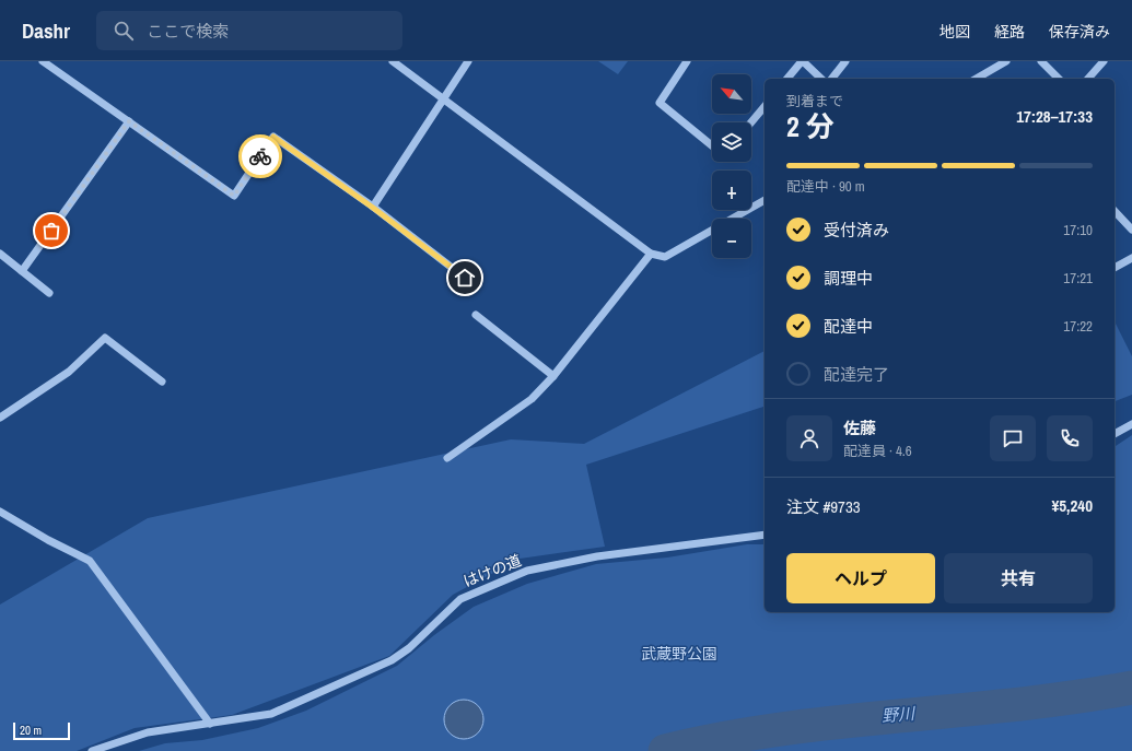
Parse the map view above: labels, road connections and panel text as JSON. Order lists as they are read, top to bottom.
{
  "streets": {
    "street": ["はけの道"]
  },
  "water": ["野川"],
  "parks": ["武蔵野公園"],
  "scale_bar": "20 m",
  "north": "top left",
  "page": {
    "header": "Dashr",
    "search": "ここで検索",
    "nav": ["地図", "経路", "保存済み"],
    "map_buttons": ["+", "−"],
    "heading": ["2 分", "到着まで", "17:28–17:33"],
    "panel": [
      "佐藤",
      "配達員 · 4.6",
      "注文 #9733",
      "¥5,240"
    ],
    "bar": "配達中 · 90 m",
    "list": [
      ["受付済み", "17:10"],
      ["調理中", "17:21"],
      ["配達中", "17:22"],
      "配達完了"
    ],
    "buttons": ["ヘルプ", "共有"],
    "scale": "20 m"
  }
}
